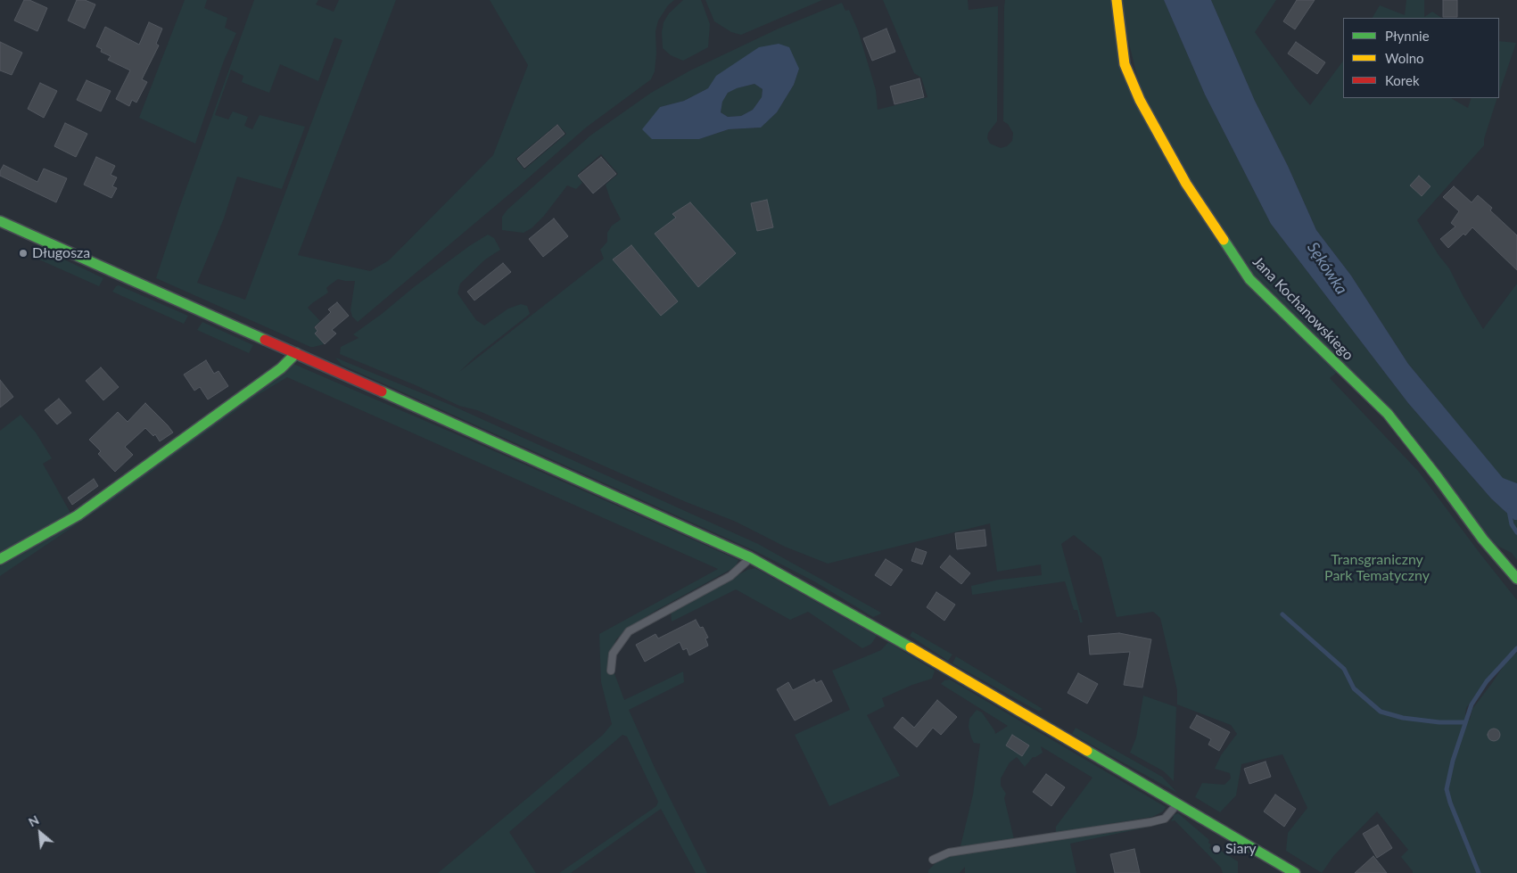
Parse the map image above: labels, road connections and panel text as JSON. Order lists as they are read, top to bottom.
{
  "streets": {
    "main road": ["Jana Kochanowskiego"]
  },
  "water": ["Sękówka"],
  "parks": ["Transgraniczny Park Tematyczny"],
  "places": ["Długosza", "Siary"],
  "legend": ["Płynnie", "Wolno", "Korek"],
  "north": "top left"
}
